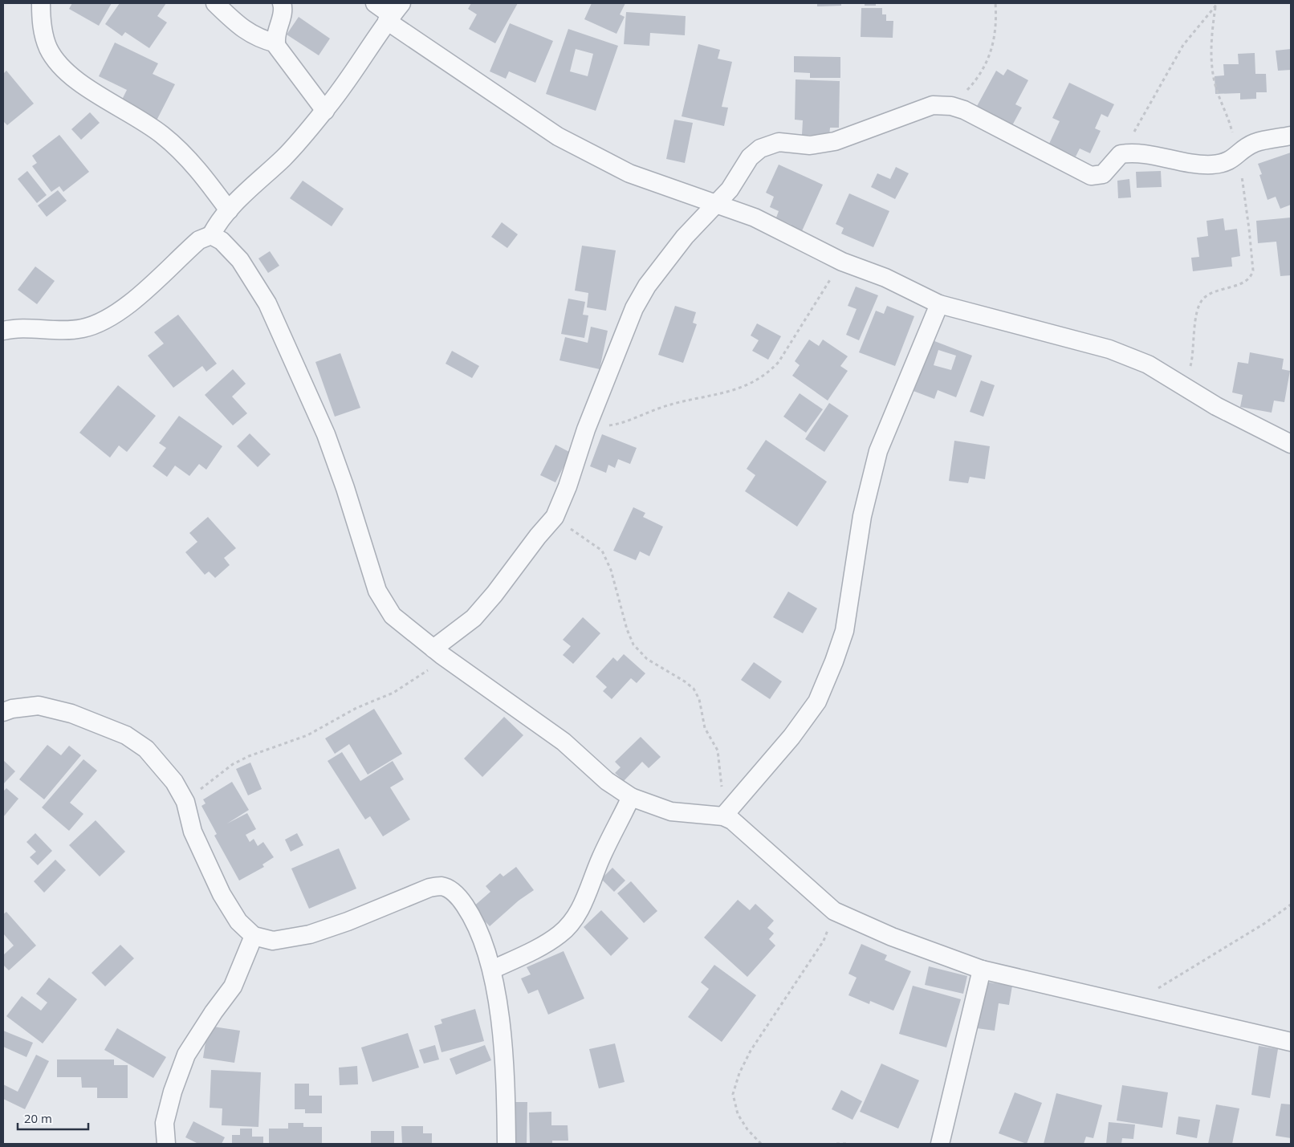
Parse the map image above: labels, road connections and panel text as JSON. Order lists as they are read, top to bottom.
{
  "scale_bar": "20 m"
}
